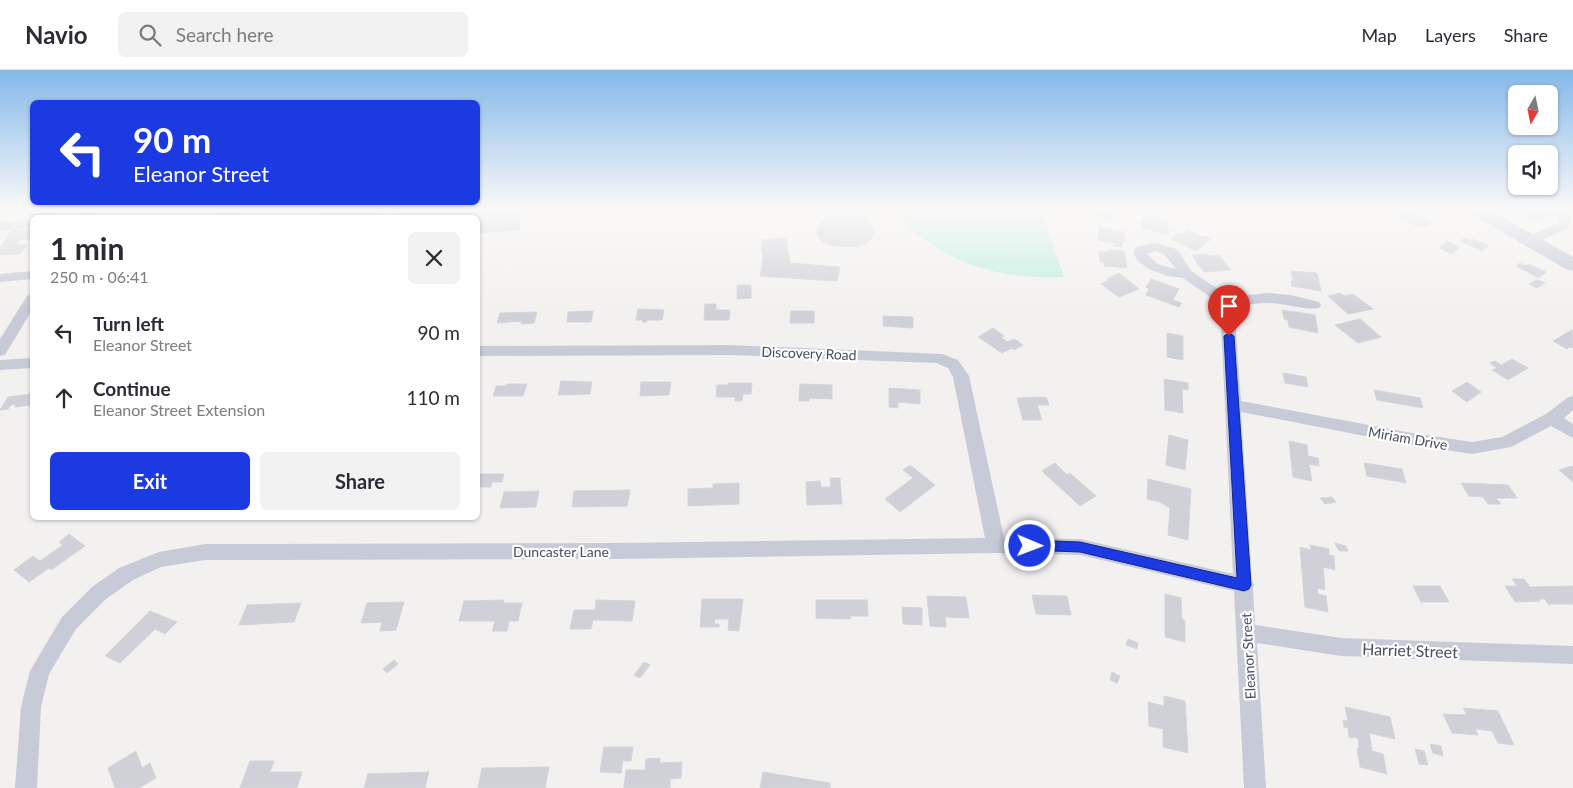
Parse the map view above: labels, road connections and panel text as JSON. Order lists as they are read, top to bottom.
{
  "streets": {
    "street": [
      "Discovery Road",
      "Miriam Drive",
      "Duncaster Lane",
      "Harriet Street",
      "Eleanor Street"
    ]
  },
  "crossings": [
    ["Discovery Road", "Duncaster Lane"],
    ["Miriam Drive", "Eleanor Street"],
    ["Duncaster Lane", "Eleanor Street"],
    ["Harriet Street", "Eleanor Street"]
  ],
  "north": "bottom",
  "page": {
    "header": "Navio",
    "search": "Search here",
    "nav": ["Map", "Layers", "Share"],
    "turn": ["90 m", "Eleanor Street"],
    "heading": ["1 min", "250 m · 06:41"],
    "list": [
      {
        "name": "Turn left",
        "note": "Eleanor Street",
        "value": "90 m"
      },
      {
        "name": "Continue",
        "note": "Eleanor Street Extension",
        "value": "110 m"
      }
    ],
    "buttons": ["Exit", "Share"]
  }
}
